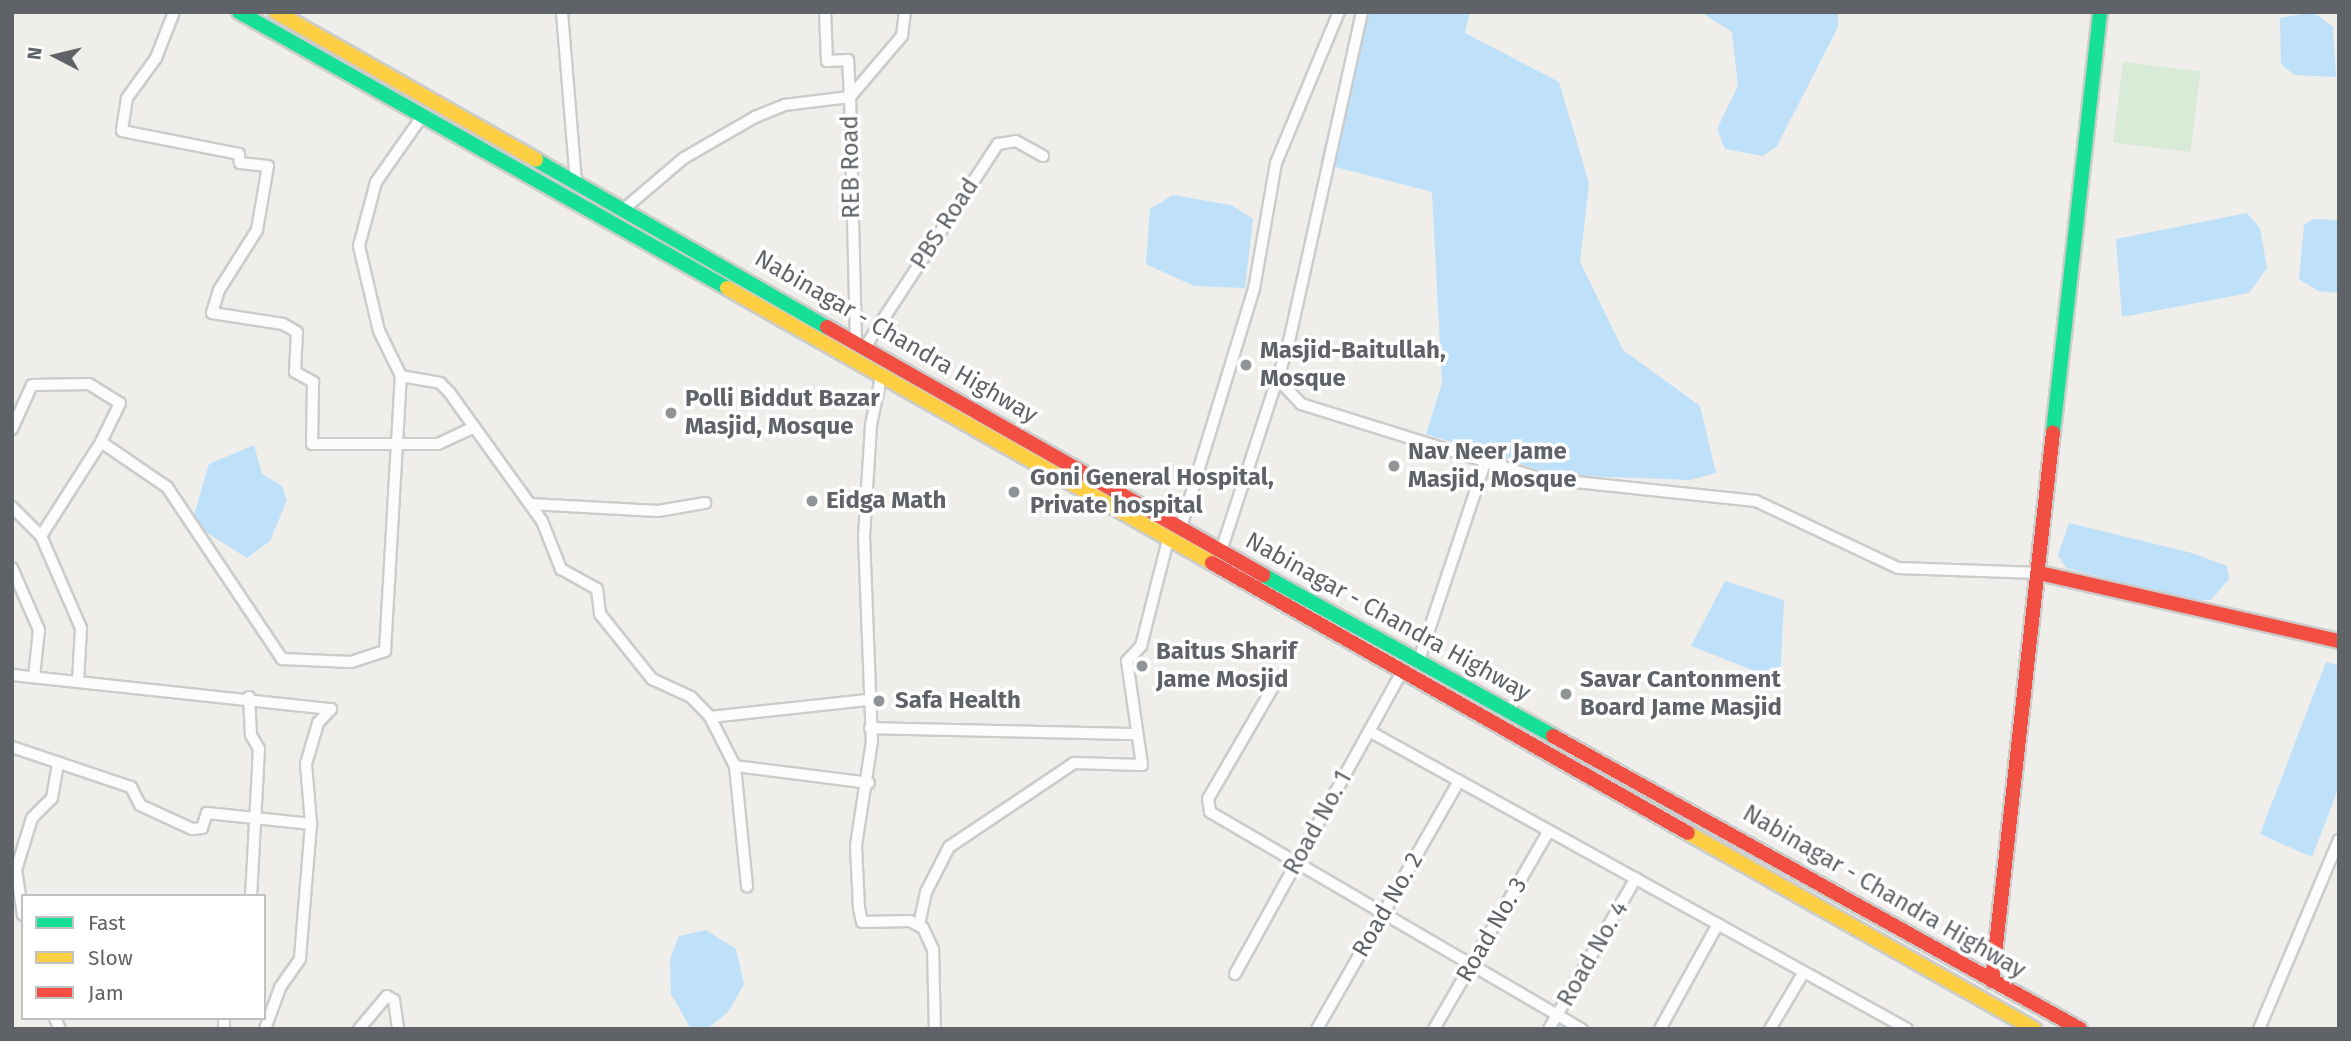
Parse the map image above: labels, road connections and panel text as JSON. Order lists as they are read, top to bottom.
{
  "streets": {
    "main road": ["Nabinagar - Chandra Highway"],
    "street": [
      "REB Road",
      "PBS Road",
      "Road No. 1",
      "Road No. 2",
      "Road No. 3",
      "Road No. 4"
    ]
  },
  "crossings": [
    ["REB Road", "PBS Road"],
    ["REB Road", "Nabinagar - Chandra Highway"],
    ["PBS Road", "Nabinagar - Chandra Highway"],
    ["Nabinagar - Chandra Highway", "Road No. 1"]
  ],
  "places": [
    "Masjid-Baitullah, Mosque",
    "Polli Biddut Bazar Masjid, Mosque",
    "Nav Neer Jame Masjid, Mosque",
    "Goni General Hospital, Private hospital",
    "Eidga Math",
    "Baitus Sharif Jame Mosjid",
    "Savar Cantonment Board Jame Masjid",
    "Safa Health"
  ],
  "legend": ["Fast", "Slow", "Jam"],
  "north": "left"
}
